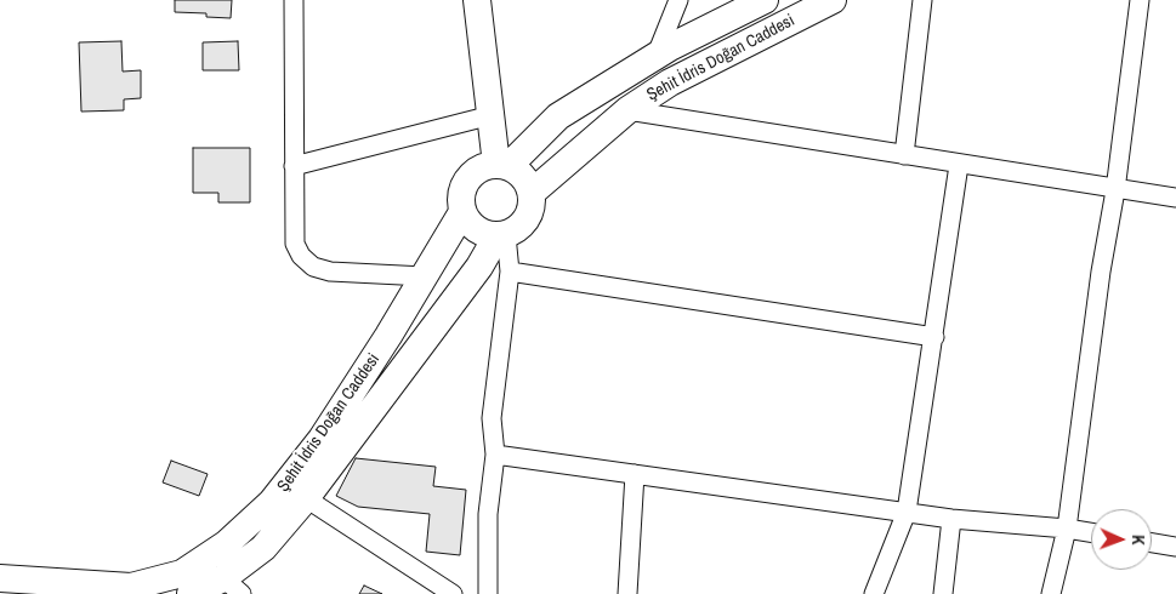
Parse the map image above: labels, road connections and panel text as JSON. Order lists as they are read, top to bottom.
{
  "streets": {
    "main road": ["Şehit İdris Doğan Caddesi"]
  },
  "north": "right"
}
